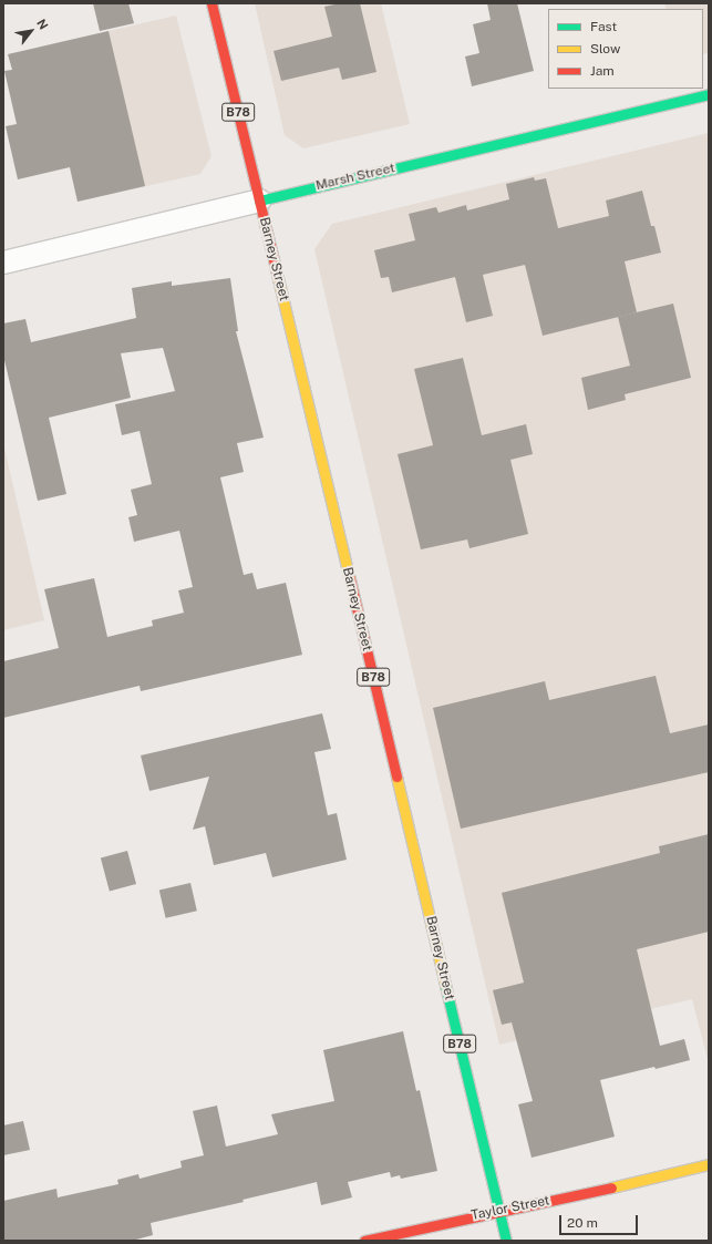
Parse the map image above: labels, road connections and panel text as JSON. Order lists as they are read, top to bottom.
{
  "streets": {
    "main road": [
      "B78",
      "Marsh Street",
      "Barney Street",
      "Taylor Street"
    ]
  },
  "crossings": [
    ["Marsh Street", "Barney Street"],
    ["Barney Street", "Taylor Street"]
  ],
  "legend": ["Fast", "Slow", "Jam"],
  "scale_bar": "20 m",
  "north": "top right"
}
